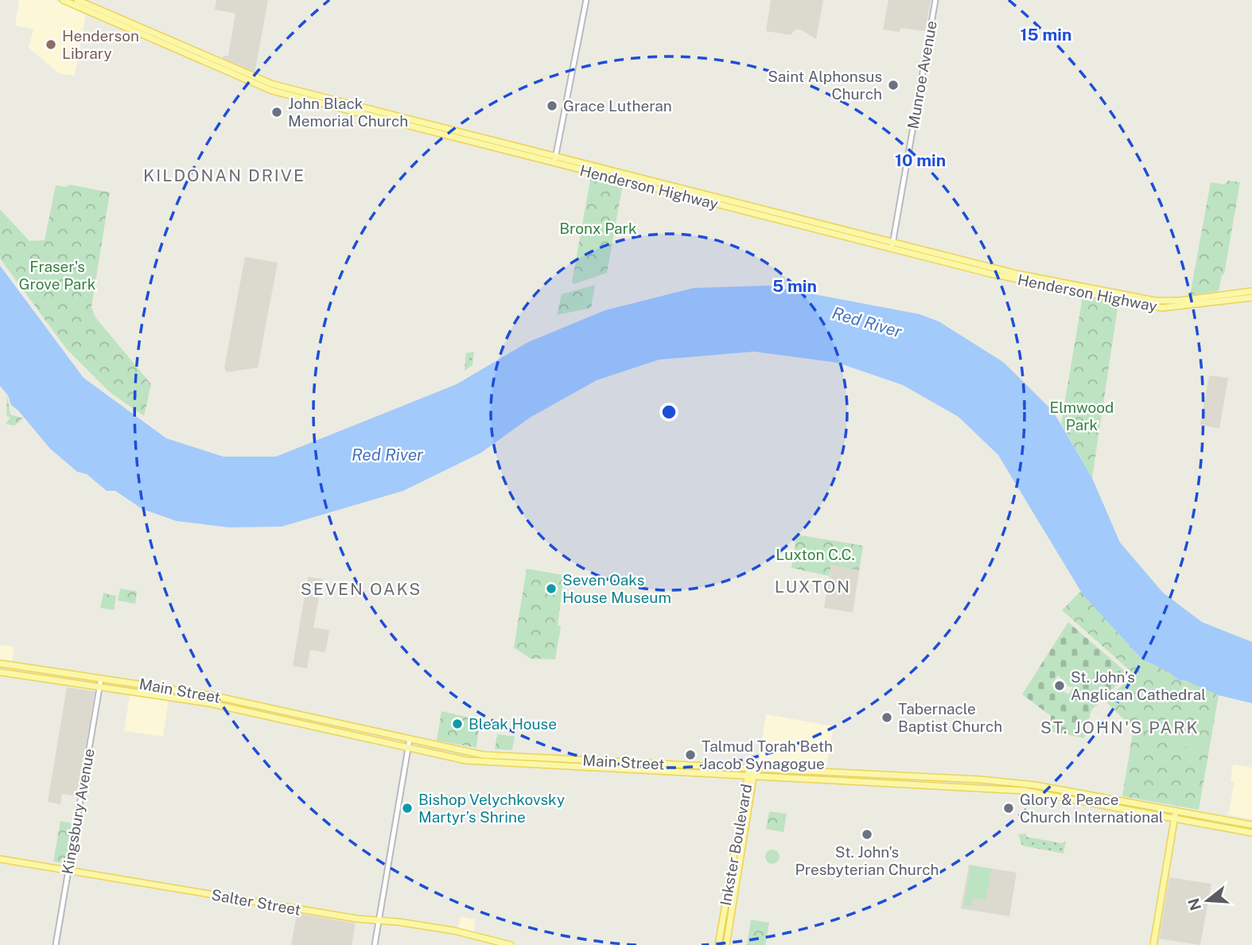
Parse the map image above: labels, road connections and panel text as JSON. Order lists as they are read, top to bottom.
{
  "streets": {
    "main road": [
      "Henderson Highway",
      "Main Street",
      "Inkster Boulevard",
      "Salter Street"
    ],
    "street": ["Munroe Avenue", "Kingsbury Avenue"]
  },
  "crossings": [
    ["Munroe Avenue", "Henderson Highway"],
    ["Main Street", "Kingsbury Avenue"],
    ["Main Street", "Inkster Boulevard"],
    ["Kingsbury Avenue", "Salter Street"]
  ],
  "districts": [
    "KILDONAN DRIVE",
    "LUXTON",
    "SEVEN OAKS",
    "ST. JOHN'S PARK"
  ],
  "water": ["Red River"],
  "parks": [
    "Bronx Park",
    "Fraser's Grove Park",
    "Elmwood Park",
    "Luxton C.C."
  ],
  "places": [
    "Henderson Library",
    "Saint Alphonsus Church",
    "Grace Lutheran",
    "John Black Memorial Church",
    "Seven Oaks House Museum",
    "St. John’s Anglican Cathedral",
    "Tabernacle Baptist Church",
    "Bleak House",
    "Talmud Torah Beth Jacob Synagogue",
    "Bishop Velychkovsky Martyr’s Shrine",
    "Glory & Peace Church International",
    "St. John's Presbyterian Church"
  ],
  "north": "left",
  "rings": ["15 min", "10 min", "5 min"]
}
